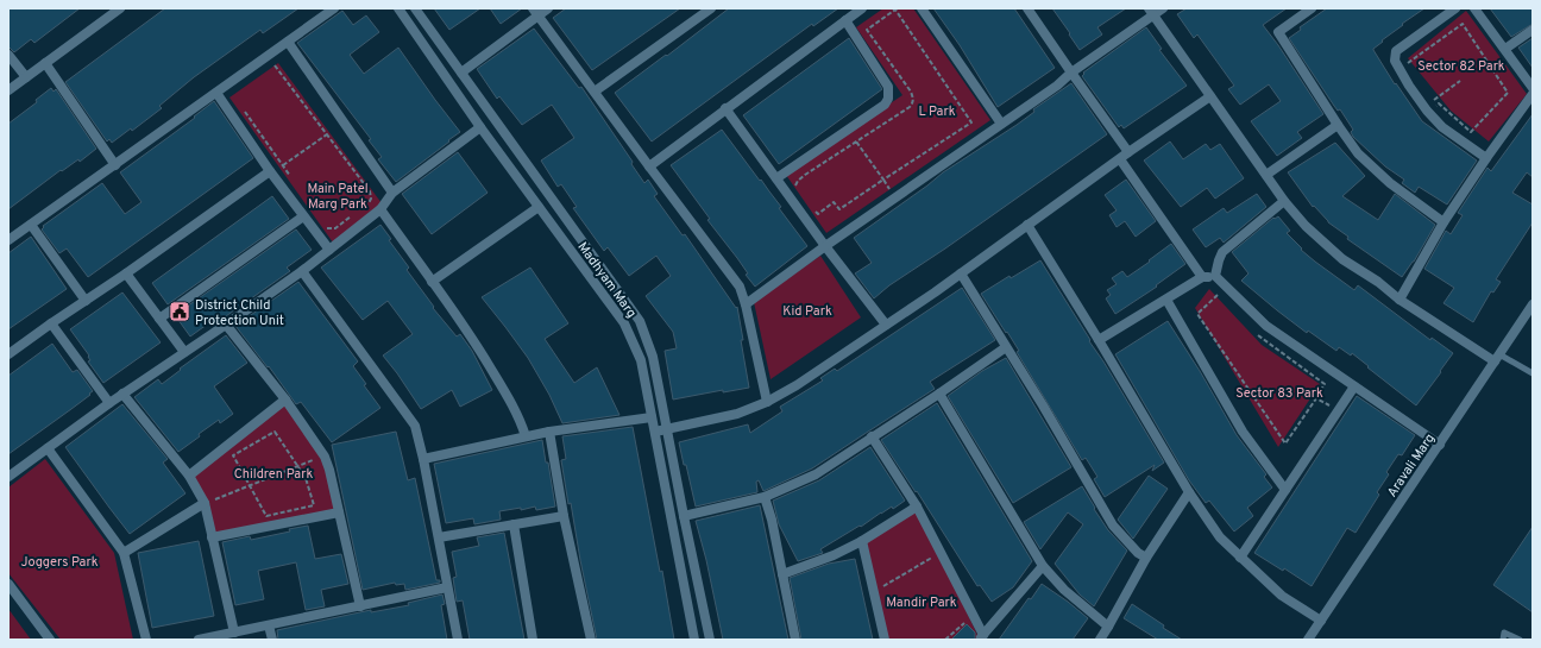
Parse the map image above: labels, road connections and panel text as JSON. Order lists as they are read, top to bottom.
{
  "streets": {
    "street": ["Madhyam Marg", "Aravali Marg"]
  },
  "parks": [
    "Sector 82 Park",
    "L Park",
    "Main Patel Marg Park",
    "Kid Park",
    "Sector 83 Park",
    "Children Park",
    "Joggers Park",
    "Mandir Park"
  ],
  "places": {
    "public building": ["District Child Protection Unit"]
  }
}
